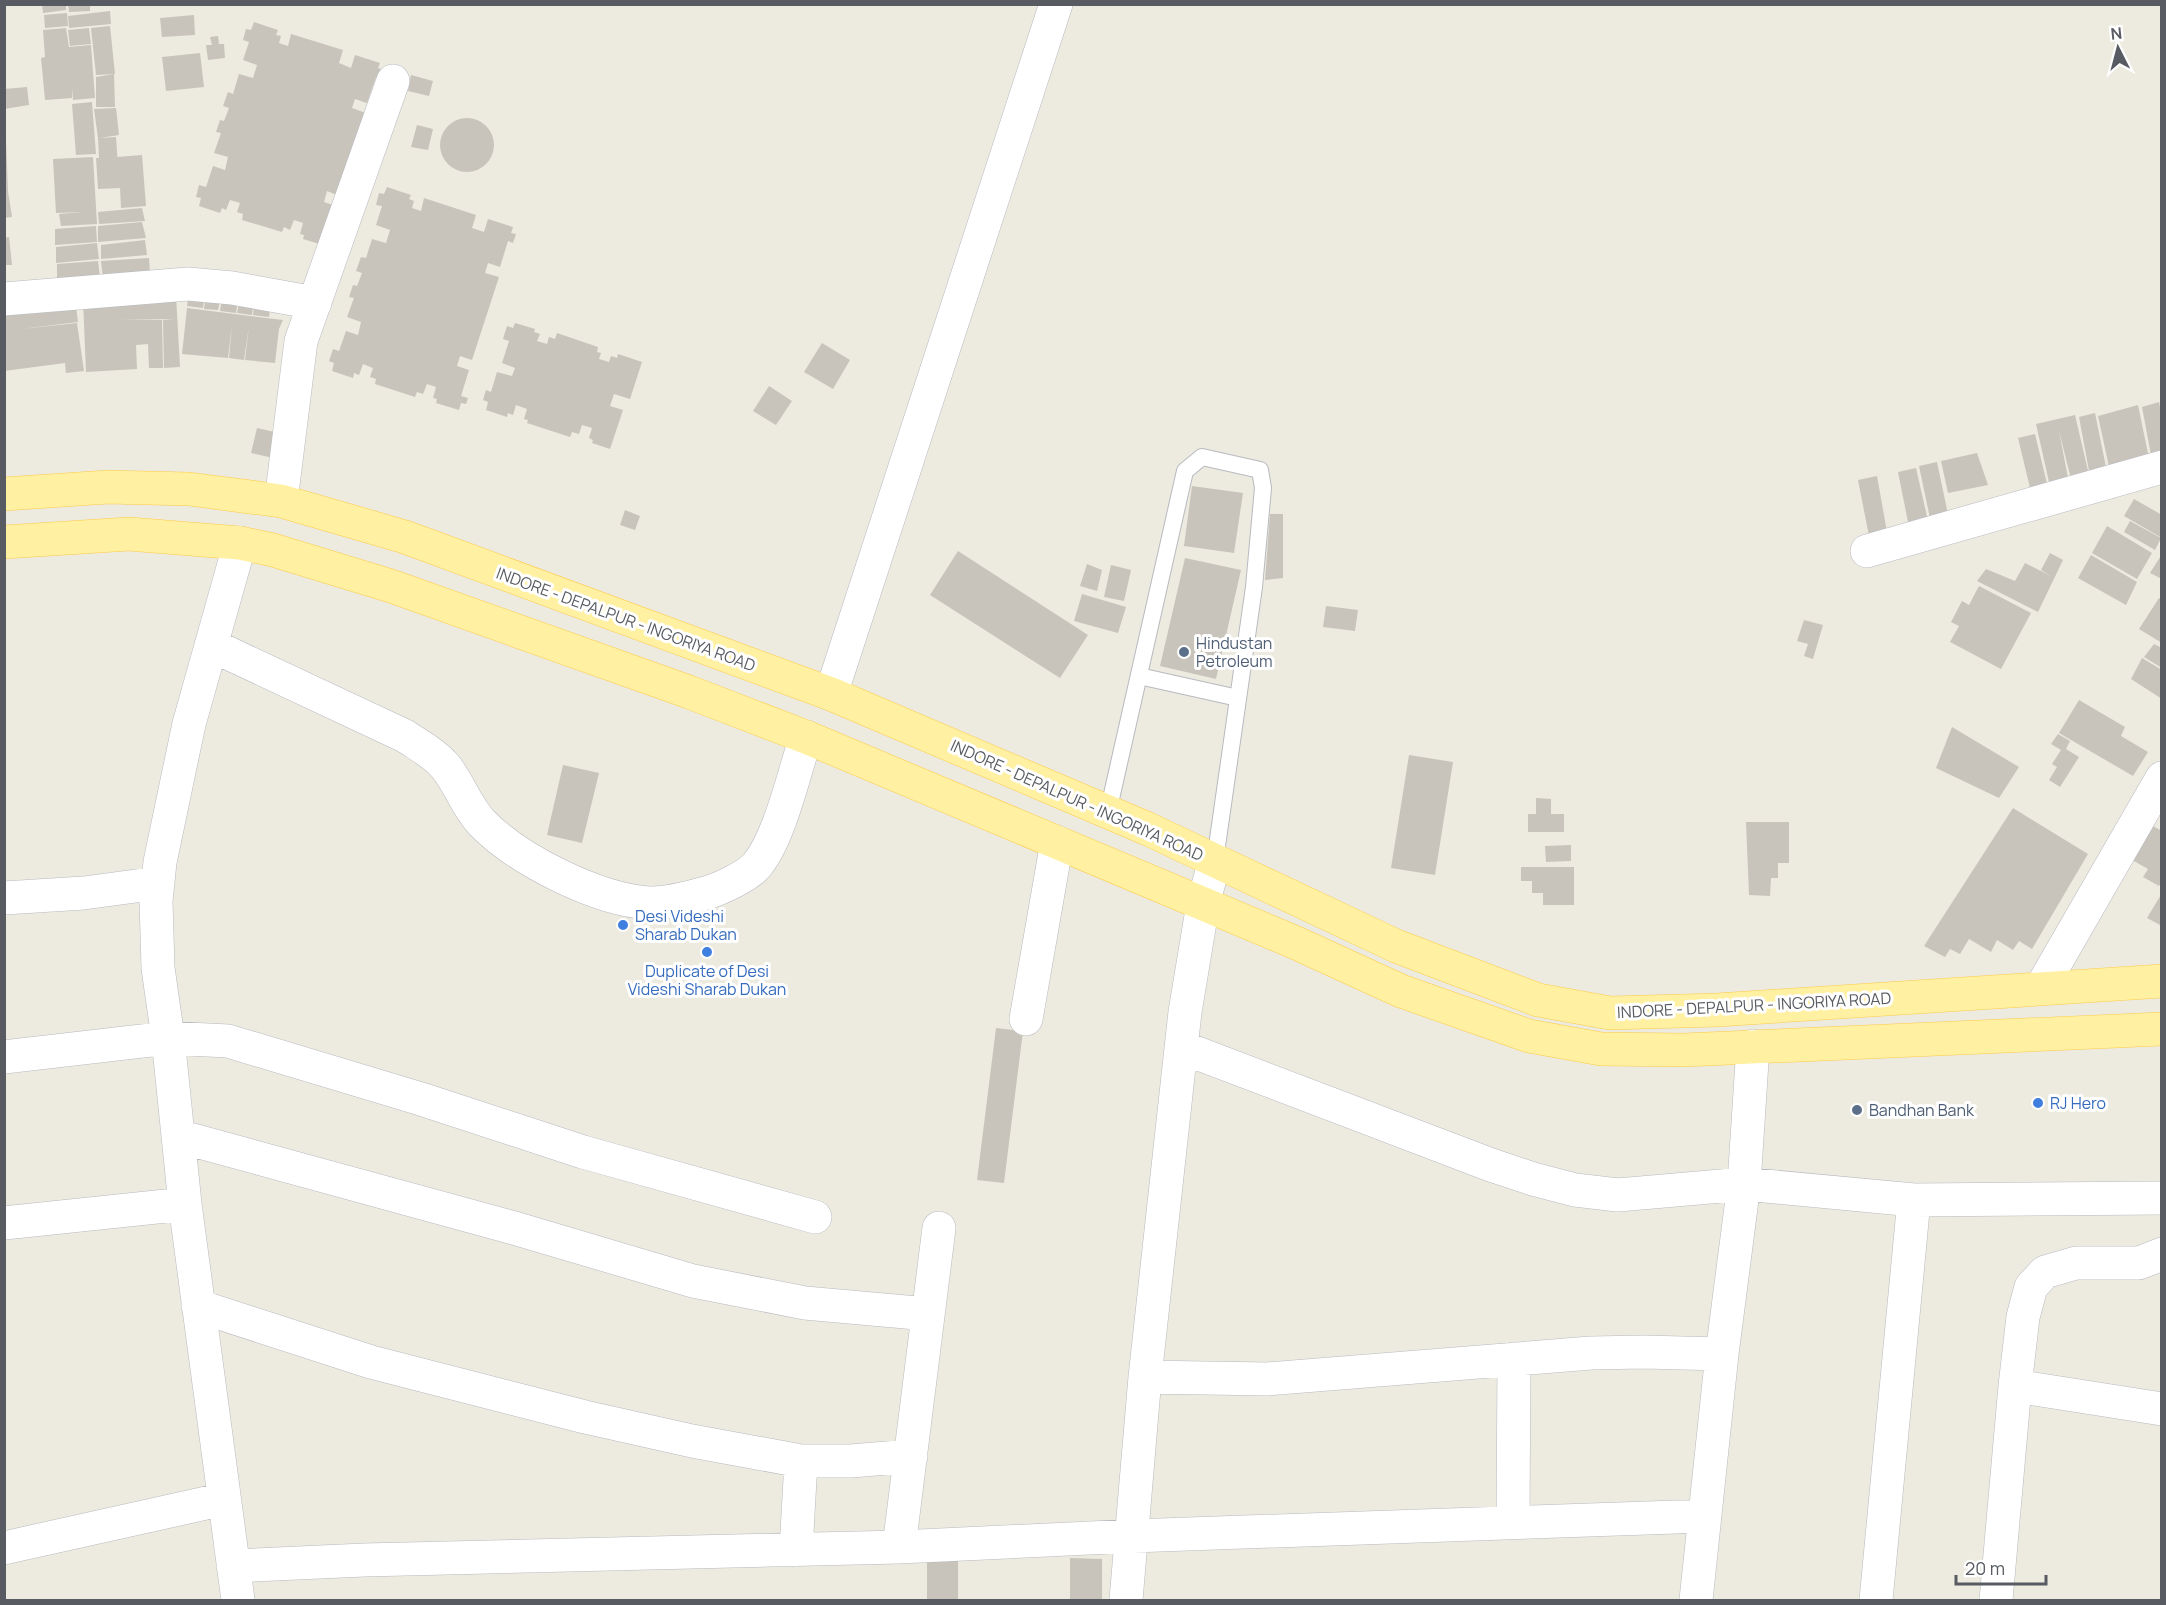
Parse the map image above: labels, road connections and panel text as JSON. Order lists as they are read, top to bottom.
{
  "streets": {
    "main road": ["INDORE - DEPALPUR - INGORIYA ROAD"]
  },
  "places": [
    "Hindustan Petroleum",
    "Desi Videshi Sharab Dukan",
    "Duplicate of Desi Videshi Sharab Dukan",
    "RJ Hero",
    "Bandhan Bank"
  ],
  "scale_bar": "20 m",
  "north": "top"
}
